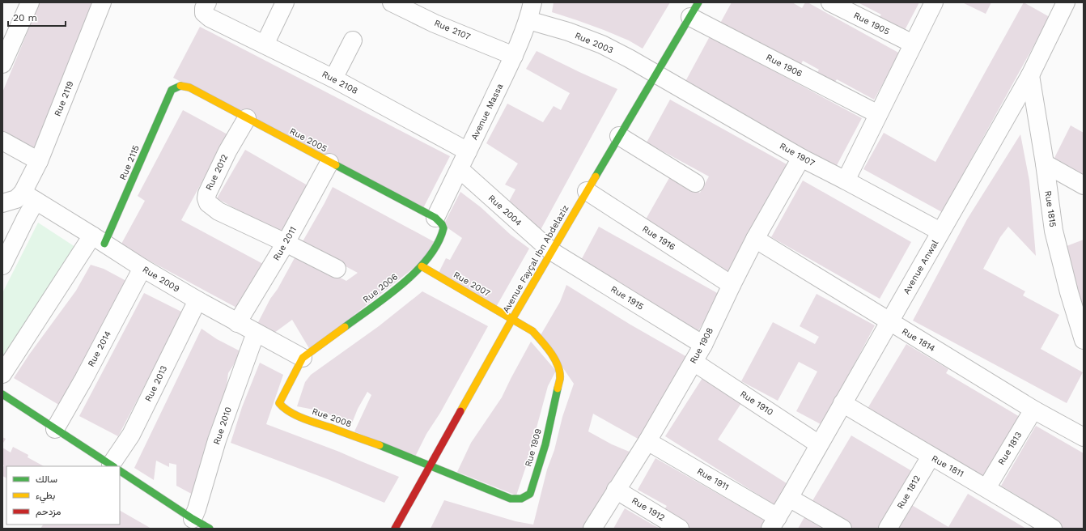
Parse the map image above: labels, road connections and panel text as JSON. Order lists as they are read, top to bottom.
{
  "streets": {
    "street": [
      "Rue 1905",
      "Rue 2107",
      "Rue 2003",
      "Rue 1906",
      "Rue 2108",
      "Rue 2119",
      "Avenue Massa",
      "Rue 2005",
      "Rue 1907",
      "Rue 2115",
      "Rue 2012",
      "Rue 1815",
      "Rue 2004",
      "Rue 1916",
      "Rue 2011",
      "Avenue Fayçal Ibn Abdelaziz",
      "Avenue Anwal",
      "Rue 2009",
      "Rue 2007",
      "Rue 2006",
      "Rue 1915",
      "Rue 1814",
      "Rue 1908",
      "Rue 2014",
      "Rue 2013",
      "Rue 1910",
      "Rue 2008",
      "Rue 2010",
      "Rue 1909",
      "Rue 1813",
      "Rue 1811",
      "Rue 1911",
      "Rue 1812",
      "Rue 1912"
    ]
  },
  "crossings": [
    ["Rue 2107", "Avenue Massa"],
    ["Rue 2003", "Avenue Massa"],
    ["Rue 2003", "Rue 1907"],
    ["Rue 2003", "Avenue Fayçal Ibn Abdelaziz"],
    ["Rue 1906", "Avenue Fayçal Ibn Abdelaziz"],
    ["Rue 2108", "Avenue Massa"],
    ["Rue 2119", "Rue 2009"],
    ["Avenue Massa", "Rue 2005"],
    ["Avenue Massa", "Rue 2004"],
    ["Avenue Massa", "Rue 2006"],
    ["Rue 2005", "Rue 2115"],
    ["Rue 2005", "Rue 2012"],
    ["Rue 2005", "Rue 2011"],
    ["Rue 2005", "Rue 2006"],
    ["Rue 1907", "Avenue Fayçal Ibn Abdelaziz"],
    ["Rue 1907", "Avenue Anwal"],
    ["Rue 1907", "Rue 1908"],
    ["Rue 2115", "Rue 2009"],
    ["Rue 2012", "Rue 2011"],
    ["Rue 1815", "Avenue Anwal"],
    ["Rue 2004", "Avenue Fayçal Ibn Abdelaziz"],
    ["Rue 2004", "Rue 1915"],
    ["Rue 1916", "Avenue Fayçal Ibn Abdelaziz"],
    ["Rue 1916", "Rue 1908"],
    ["Rue 2011", "Rue 2009"],
    ["Avenue Fayçal Ibn Abdelaziz", "Rue 2007"],
    ["Avenue Fayçal Ibn Abdelaziz", "Rue 1915"],
    ["Avenue Fayçal Ibn Abdelaziz", "Rue 2008"],
    ["Avenue Fayçal Ibn Abdelaziz", "Rue 1909"],
    ["Avenue Anwal", "Rue 1814"],
    ["Avenue Anwal", "Rue 1910"],
    ["Avenue Anwal", "Rue 1811"],
    ["Avenue Anwal", "Rue 1911"],
    ["Rue 2009", "Rue 2006"],
    ["Rue 2009", "Rue 2014"],
    ["Rue 2009", "Rue 2013"],
    ["Rue 2009", "Rue 2008"],
    ["Rue 2009", "Rue 2010"],
    ["Rue 2007", "Rue 2006"],
    ["Rue 2007", "Rue 1909"],
    ["Rue 2006", "Rue 2008"],
    ["Rue 1915", "Rue 1908"],
    ["Rue 1814", "Rue 1908"],
    ["Rue 1814", "Rue 1813"],
    ["Rue 1908", "Rue 1910"],
    ["Rue 1908", "Rue 1911"],
    ["Rue 1908", "Rue 1912"],
    ["Rue 2008", "Rue 1909"],
    ["Rue 1813", "Rue 1811"],
    ["Rue 1811", "Rue 1812"]
  ],
  "legend": ["سالك", "بطيء", "مزدحم"],
  "scale_bar": "20 m"
}
